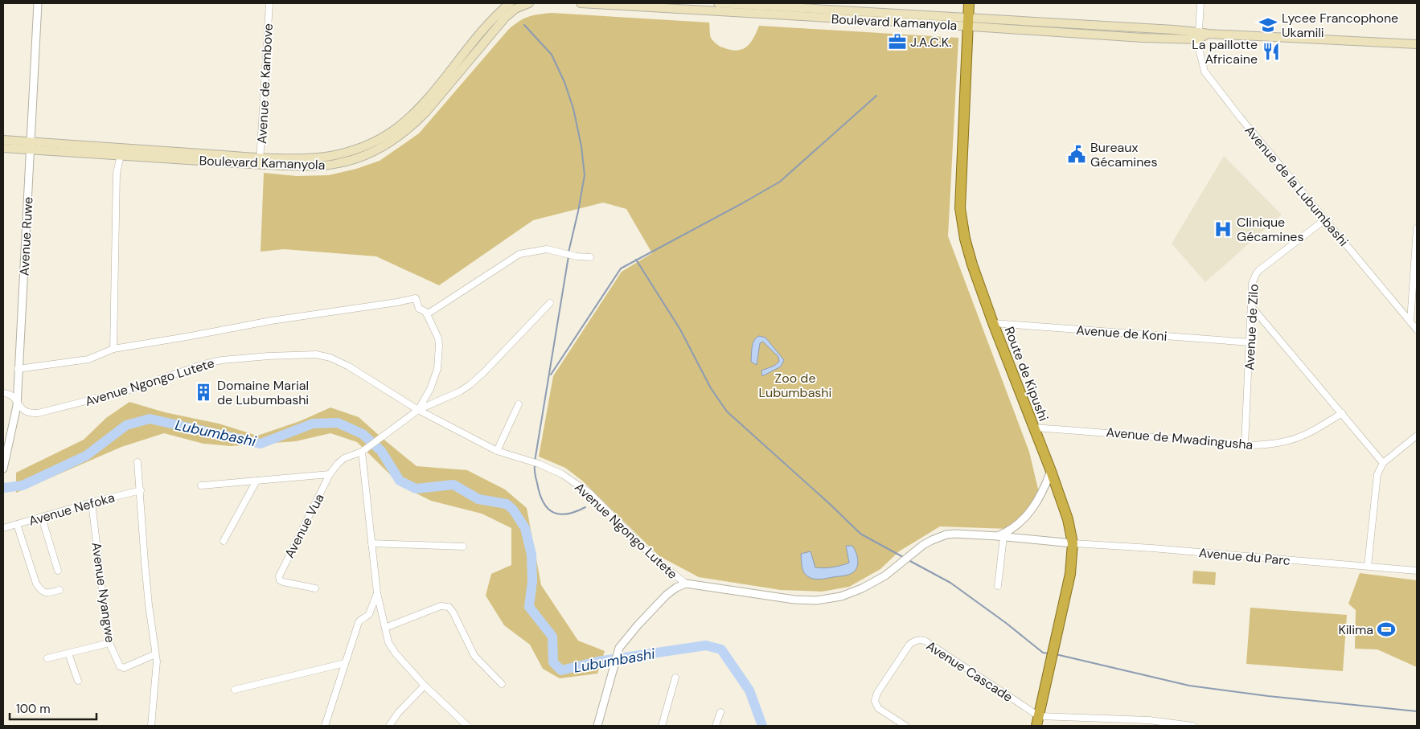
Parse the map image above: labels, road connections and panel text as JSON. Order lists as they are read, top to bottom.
{
  "streets": {
    "highway": ["Route de Kipushi"],
    "main road": ["Boulevard Kamanyola"],
    "street": [
      "Avenue de Kambove",
      "Avenue de la Lubumbashi",
      "Avenue Ruwe",
      "Avenue de Zilo",
      "Avenue de Koni",
      "Avenue Ngongo Lutete",
      "Avenue de Mwadingusha",
      "Avenue Nefoka",
      "Avenue Vua",
      "Avenue du Parc",
      "Avenue Nyangwe",
      "Avenue Cascade"
    ]
  },
  "crossings": [
    ["Boulevard Kamanyola", "Avenue de Kambove"],
    ["Boulevard Kamanyola", "Avenue de la Lubumbashi"],
    ["Boulevard Kamanyola", "Avenue Ruwe"],
    ["Boulevard Kamanyola", "Route de Kipushi"],
    ["Avenue de la Lubumbashi", "Avenue de Zilo"],
    ["Avenue Ruwe", "Avenue Ngongo Lutete"],
    ["Avenue de Zilo", "Avenue de Koni"],
    ["Avenue de Zilo", "Avenue de Mwadingusha"],
    ["Avenue de Koni", "Route de Kipushi"],
    ["Route de Kipushi", "Avenue Ngongo Lutete"],
    ["Route de Kipushi", "Avenue de Mwadingusha"],
    ["Route de Kipushi", "Avenue du Parc"],
    ["Route de Kipushi", "Avenue Cascade"],
    ["Avenue Ngongo Lutete", "Avenue Vua"],
    ["Avenue Ngongo Lutete", "Avenue du Parc"],
    ["Avenue Nefoka", "Avenue Nyangwe"]
  ],
  "water": ["Lubumbashi"],
  "parks": ["Zoo de Lubumbashi"],
  "places": {
    "school or university": ["Lycee Francophone Ukamili"],
    "office": ["J.A.C.K."],
    "restaurant": ["La paillotte Africaine"],
    "public building": ["Bureaux Gécamines"],
    "hospital": ["Clinique Gécamines"],
    "building": ["Domaine Marial de Lubumbashi"],
    "sports": ["Kilima"]
  },
  "scale_bar": "100 m"
}
